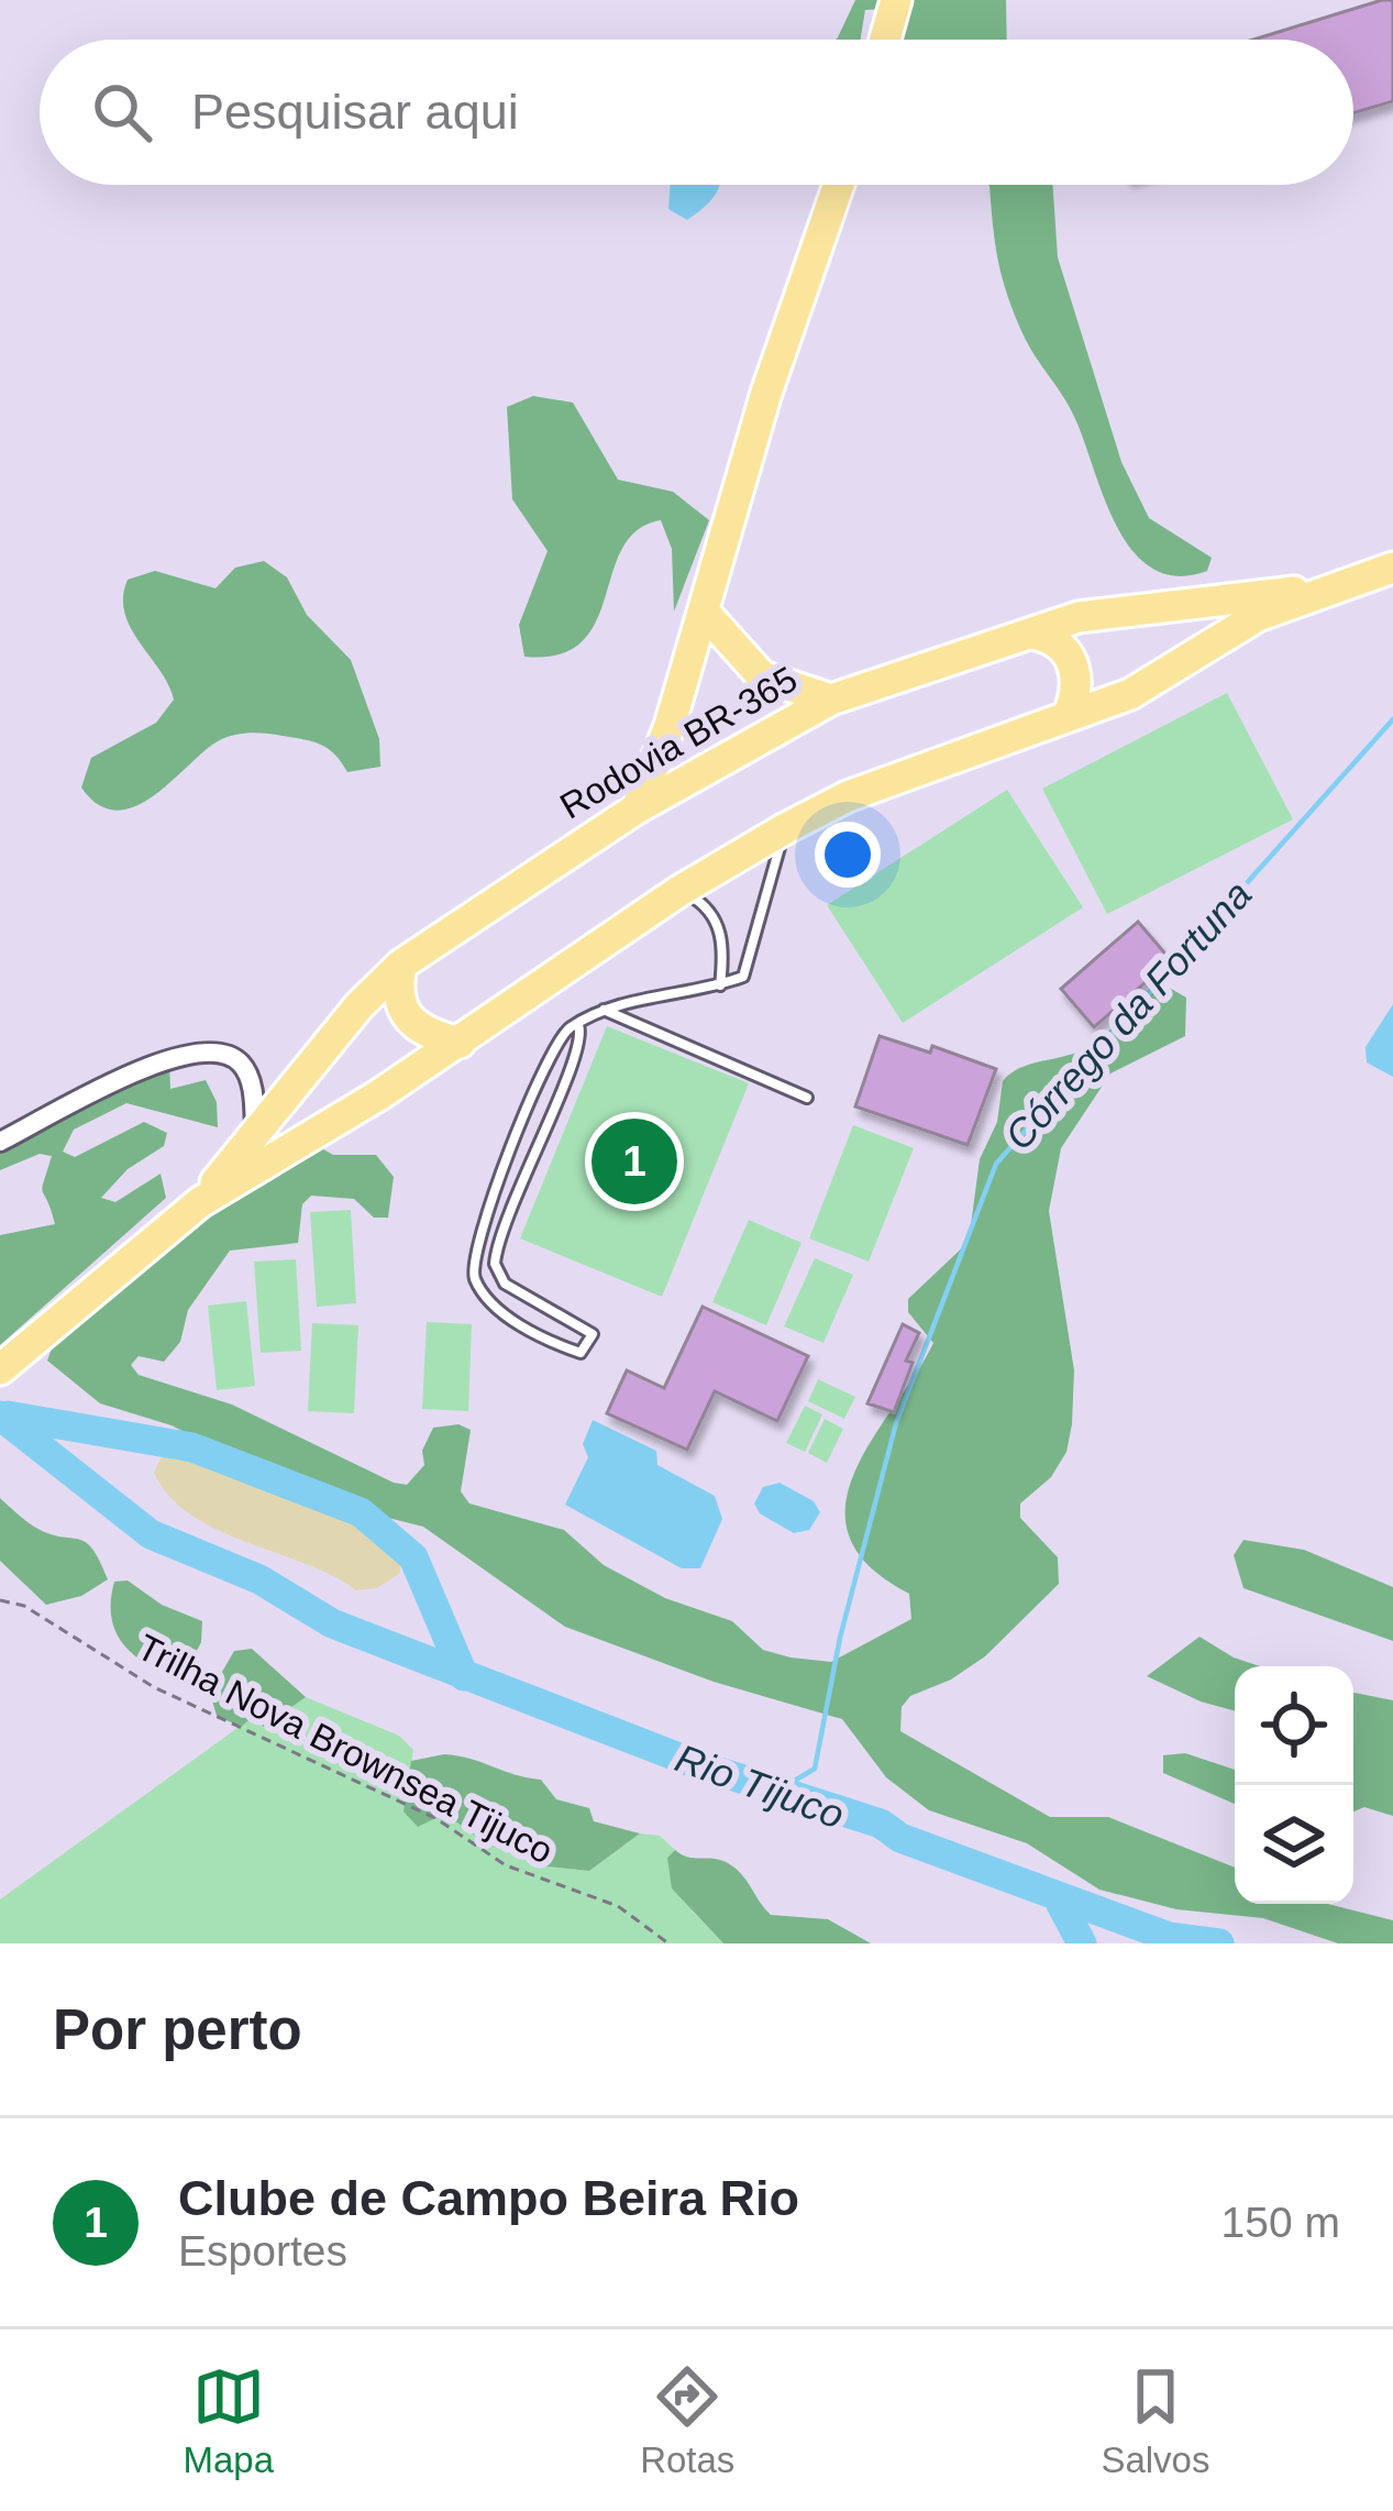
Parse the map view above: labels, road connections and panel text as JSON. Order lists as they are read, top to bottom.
{
  "streets": {
    "main road": ["Rodovia BR-365"],
    "path": ["Trilha Nova Brownsea Tijuco"]
  },
  "water": ["Córrego da Fortuna", "Rio Tijuco"],
  "page": {
    "search": "Pesquisar aqui",
    "pins": "1",
    "heading": "Por perto",
    "list": [
      {
        "mark": "1",
        "name": "Clube de Campo Beira Rio",
        "note": "Esportes",
        "value": "150 m"
      }
    ],
    "nav": ["Mapa", "Rotas", "Salvos"]
  }
}
